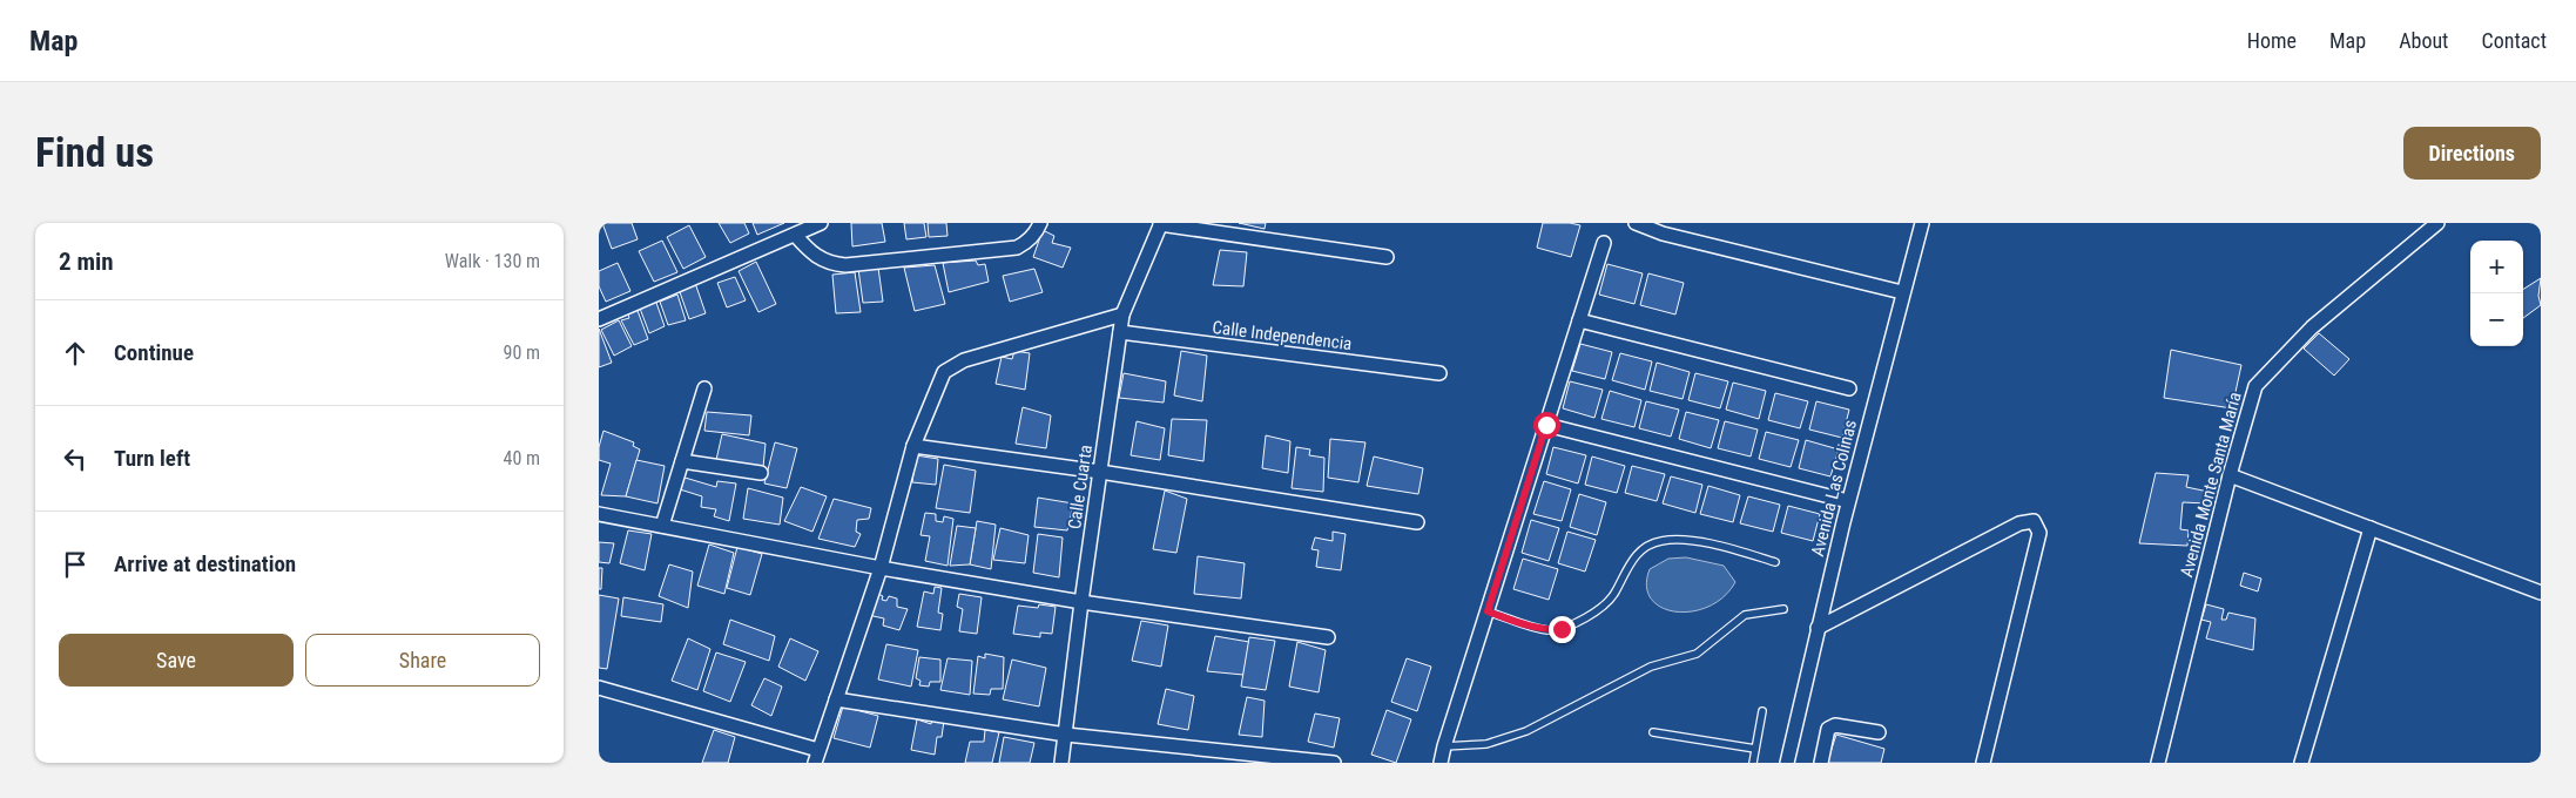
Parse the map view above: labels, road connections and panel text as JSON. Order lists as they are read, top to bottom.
{
  "streets": {
    "street": [
      "Calle Independencia",
      "Avenida Monte Santa María",
      "Calle Cuarta",
      "Avenida Las Colinas"
    ]
  },
  "crossings": [
    ["Calle Independencia", "Calle Cuarta"]
  ],
  "page": {
    "header": "Map",
    "nav": [
      "Home",
      "Map",
      "About",
      "Contact"
    ],
    "buttons": [
      "Directions",
      ["Save", "Share"]
    ],
    "title": "Find us",
    "heading": ["2 min", "Walk · 130 m"],
    "map_buttons": ["+", "−"],
    "list": [
      ["Continue", "90 m"],
      ["Turn left", "40 m"],
      "Arrive at destination"
    ]
  }
}
